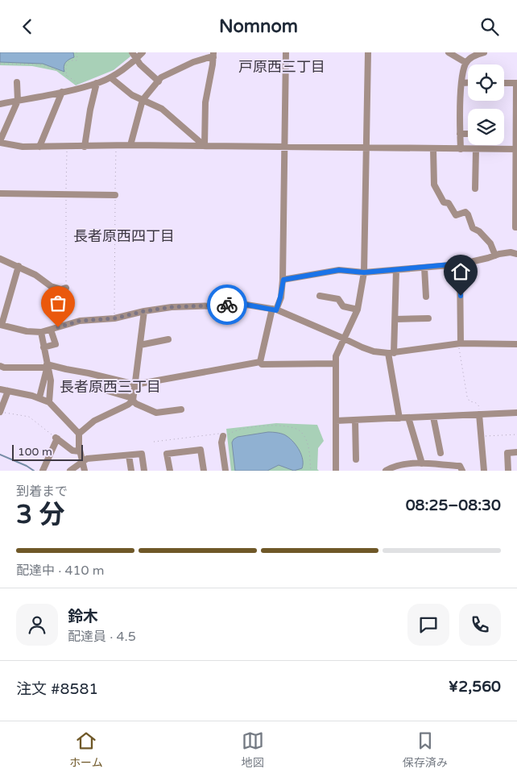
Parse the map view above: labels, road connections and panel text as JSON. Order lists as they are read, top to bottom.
{
  "districts": ["戸原西三丁目", "長者原西四丁目", "長者原西三丁目"],
  "scale_bar": "100 m",
  "page": {
    "header": "Nomnom",
    "scale": "100 m",
    "heading": ["3 分", "到着まで", "08:25–08:30"],
    "panel": [
      "鈴木",
      "配達員 · 4.5",
      "注文 #8581",
      "¥2,560"
    ],
    "bar": "配達中 · 410 m",
    "tabs": ["ホーム", "地図", "保存済み"]
  }
}
